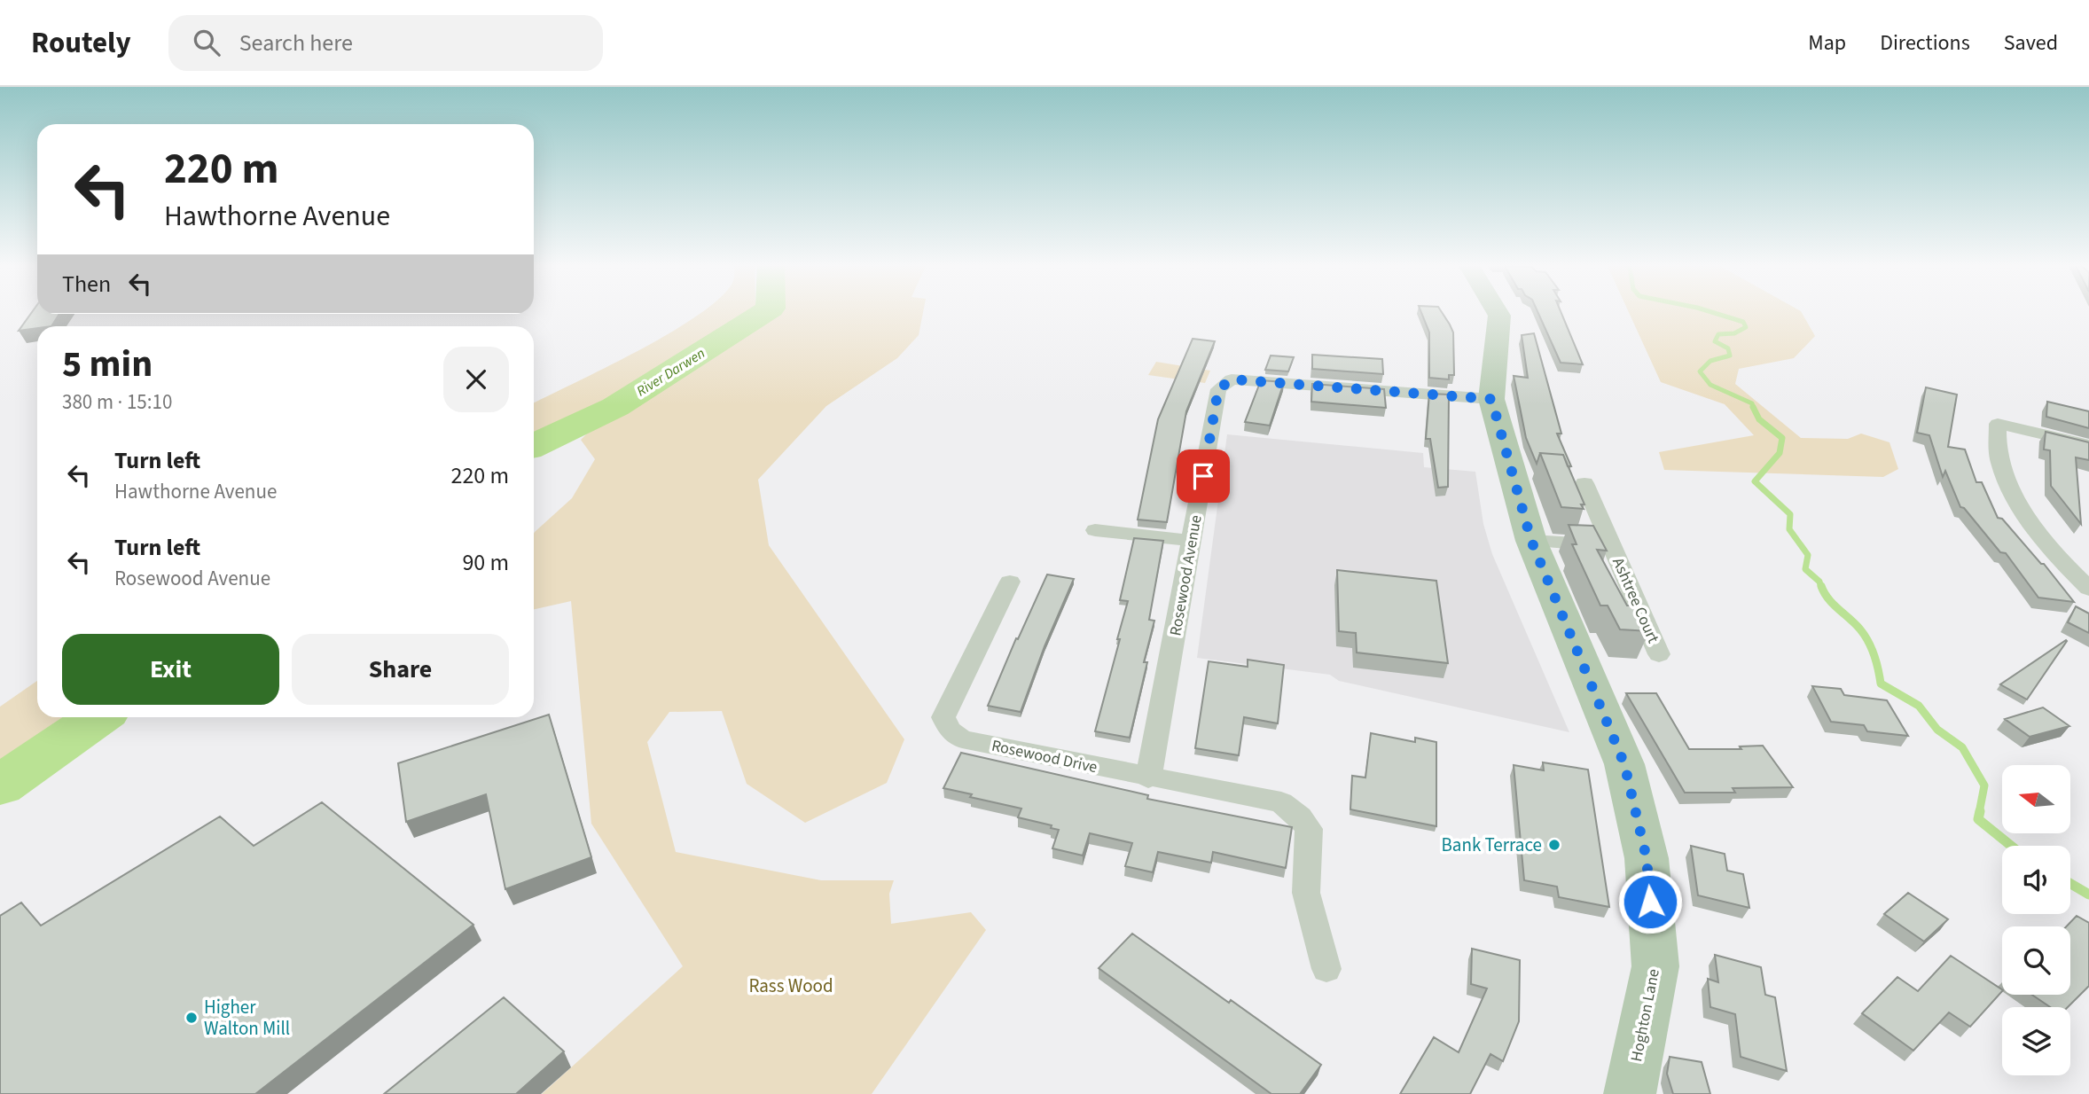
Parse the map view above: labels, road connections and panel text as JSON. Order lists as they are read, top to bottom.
{
  "streets": {
    "main road": ["Hoghton Lane"],
    "street": ["Rosewood Avenue", "Ashtree Court", "Rosewood Drive"]
  },
  "crossings": [
    ["Rosewood Avenue", "Rosewood Drive"],
    ["Rosewood Avenue", "Hoghton Lane"],
    ["Ashtree Court", "Hoghton Lane"]
  ],
  "water": ["River Darwen"],
  "parks": ["Rass Wood"],
  "places": ["Bank Terrace", "Higher Walton Mill"],
  "north": "left",
  "page": {
    "header": "Routely",
    "search": "Search here",
    "nav": ["Map", "Directions", "Saved"],
    "turn": ["220 m", "Hawthorne Avenue"],
    "then": "Then",
    "heading": ["5 min", "380 m · 15:10"],
    "list": [
      {
        "name": "Turn left",
        "note": "Hawthorne Avenue",
        "value": "220 m"
      },
      {
        "name": "Turn left",
        "note": "Rosewood Avenue",
        "value": "90 m"
      }
    ],
    "buttons": ["Exit", "Share"]
  }
}
